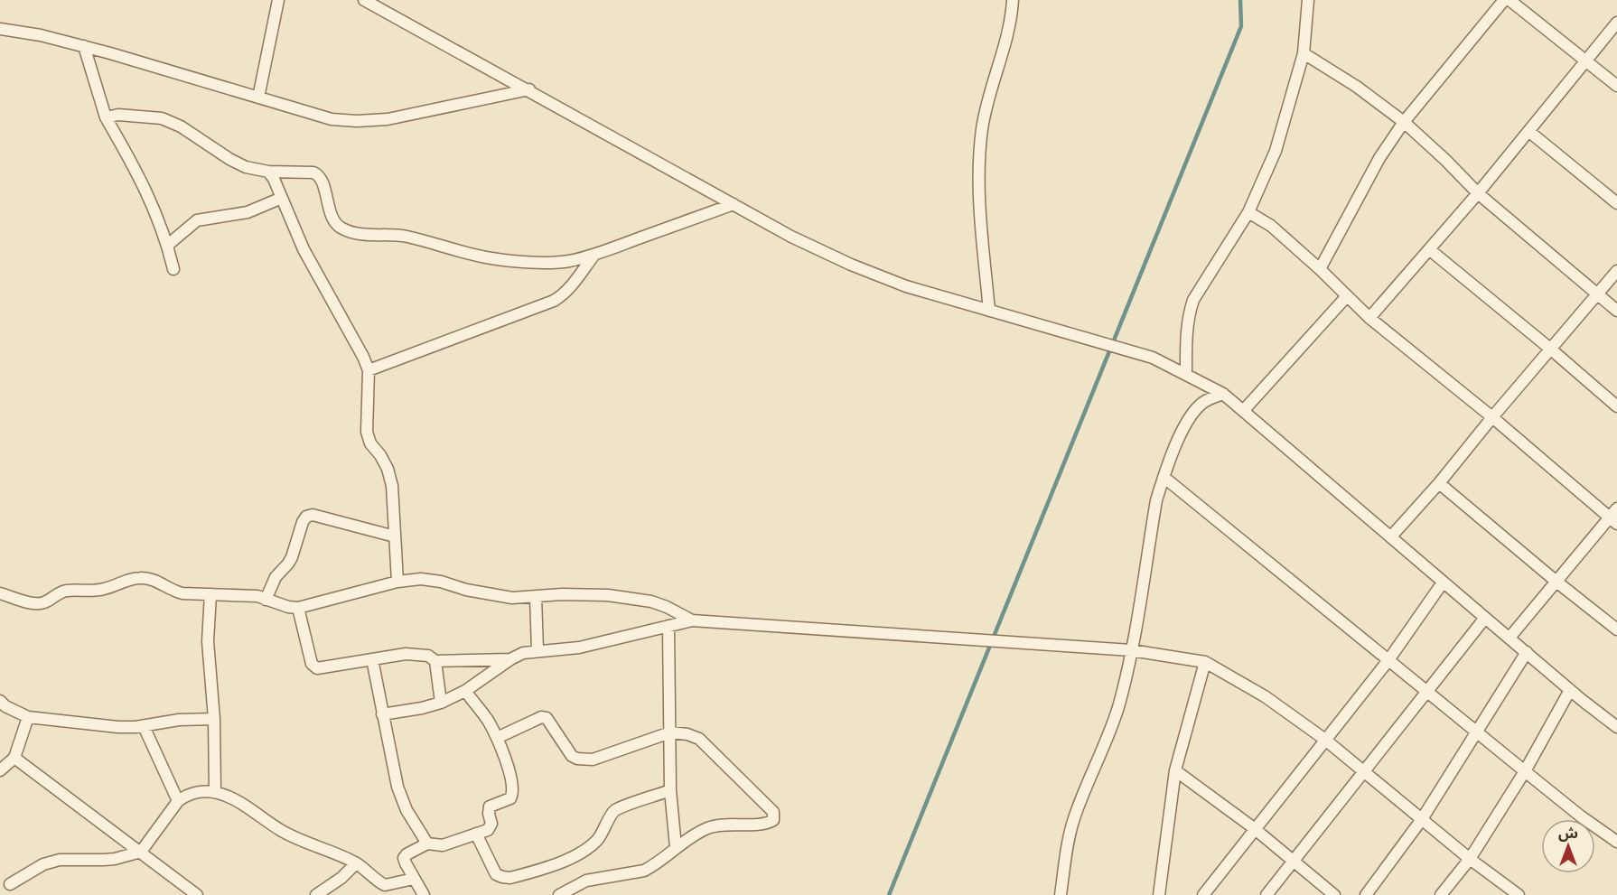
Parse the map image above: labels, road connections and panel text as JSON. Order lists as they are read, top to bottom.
{
  "north": "top"
}
